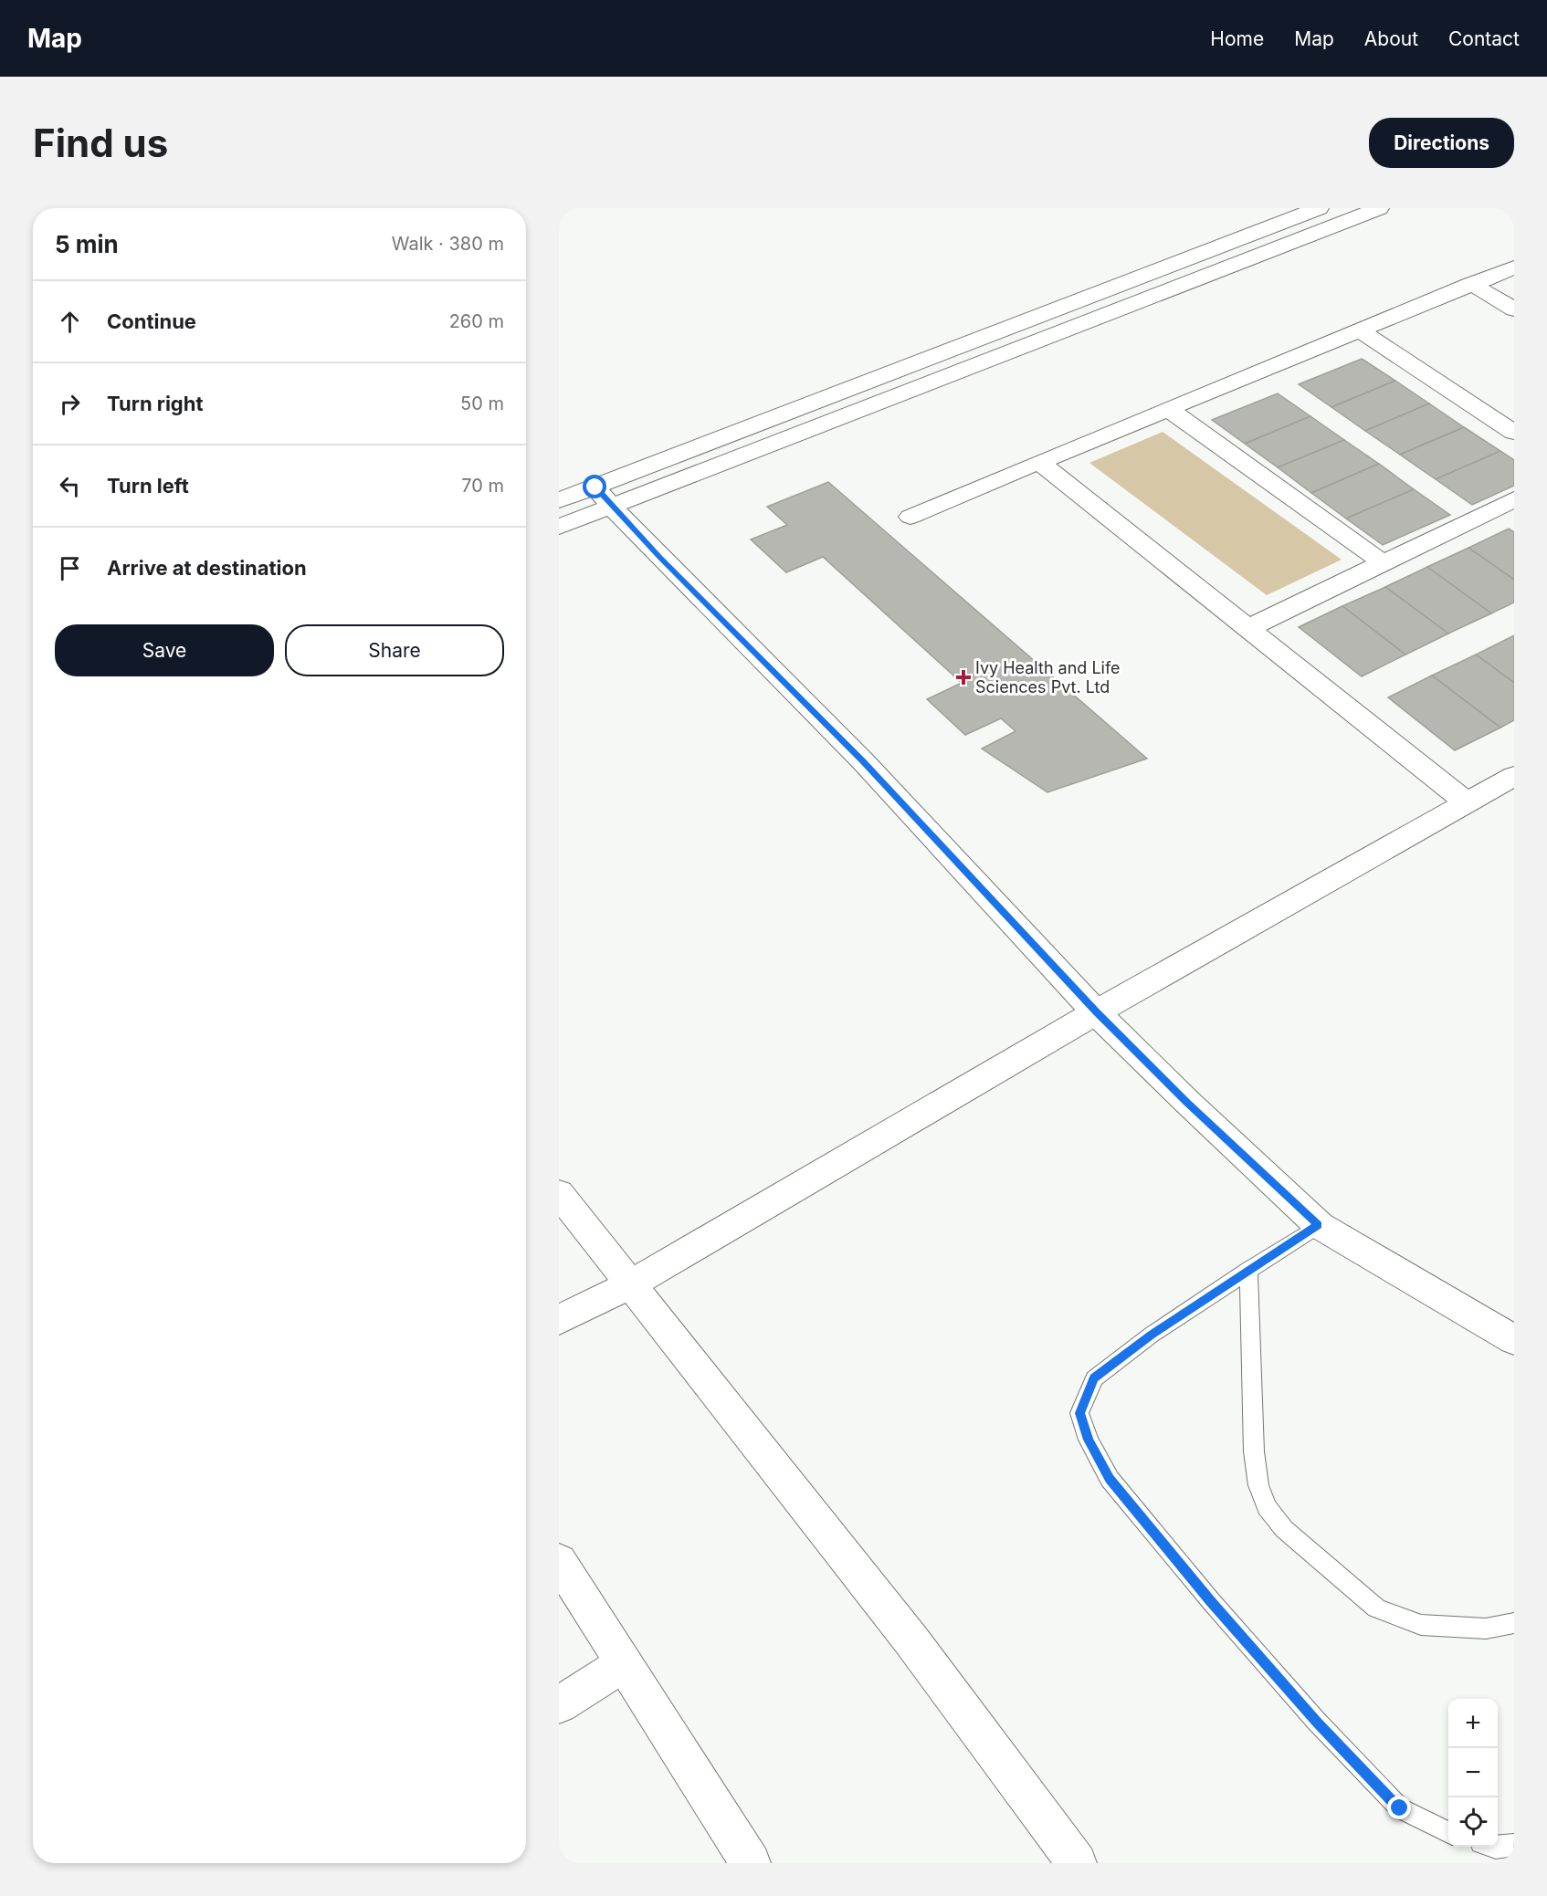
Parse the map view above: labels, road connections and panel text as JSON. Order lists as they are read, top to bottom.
{
  "places": {
    "health": ["Ivy Health and Life Sciences Pvt. Ltd"]
  },
  "page": {
    "header": "Map",
    "nav": [
      "Home",
      "Map",
      "About",
      "Contact"
    ],
    "buttons": [
      "Directions",
      ["Save", "Share"]
    ],
    "title": "Find us",
    "heading": ["5 min", "Walk · 380 m"],
    "list": [
      ["Continue", "260 m"],
      ["Turn right", "50 m"],
      ["Turn left", "70 m"],
      "Arrive at destination"
    ],
    "map_buttons": ["+", "−"]
  }
}
